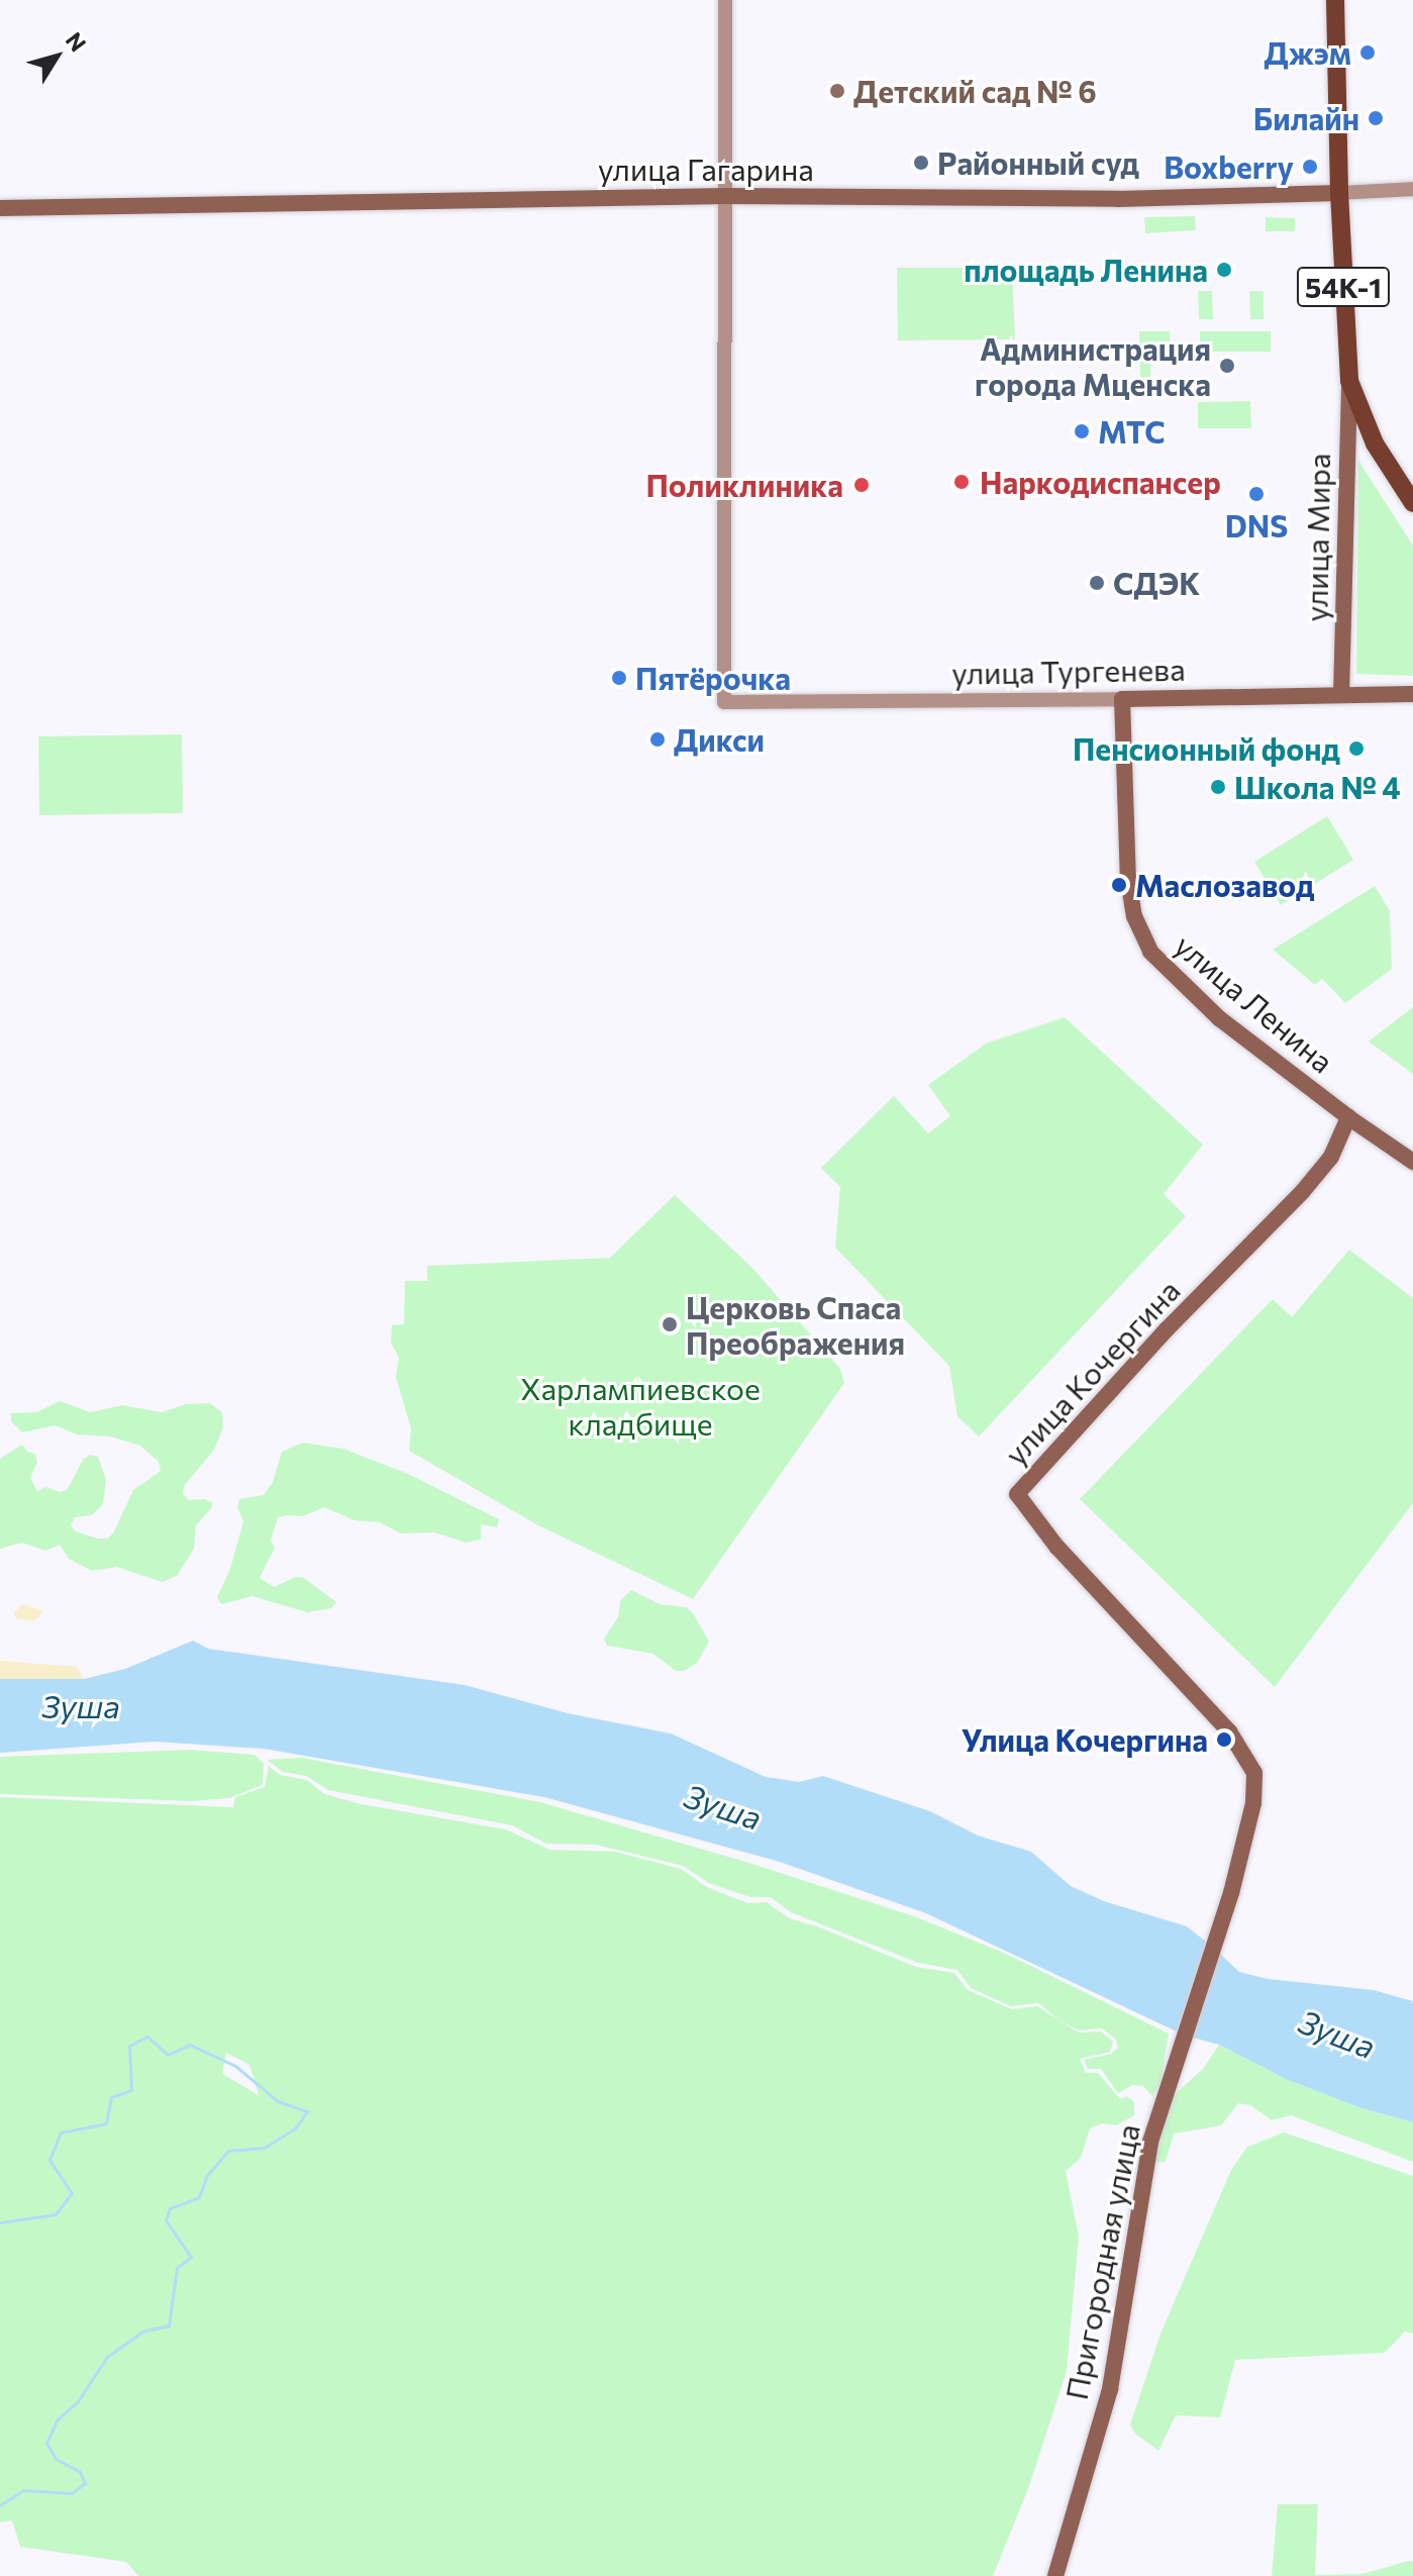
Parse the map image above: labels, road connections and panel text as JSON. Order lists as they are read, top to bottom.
{
  "streets": {
    "main road": [
      "улица Гагарина",
      "54К-1",
      "улица Мира",
      "улица Тургенева",
      "улица Ленина",
      "улица Кочергина",
      "Пригородная улица"
    ]
  },
  "crossings": [
    ["улица Гагарина", "улица Мира"],
    ["улица Гагарина", "улица Тургенева"],
    ["улица Мира", "улица Тургенева"],
    ["улица Тургенева", "улица Ленина"],
    ["улица Ленина", "улица Кочергина"],
    ["улица Кочергина", "Пригородная улица"]
  ],
  "water": ["Зуша"],
  "parks": ["Харлампиевское кладбище"],
  "places": [
    "Джэм",
    "Детский сад № 6",
    "Билайн",
    "Районный суд",
    "Boxberry",
    "площадь Ленина",
    "Администрация города Мценска",
    "МТС",
    "Наркодиспансер",
    "Поликлиника",
    "DNS",
    "СДЭК",
    "Пятёрочка",
    "Дикси",
    "Пенсионный фонд",
    "Школа № 4",
    "Маслозавод",
    "Церковь Спаса Преображения",
    "Улица Кочергина"
  ],
  "north": "top right"
}
